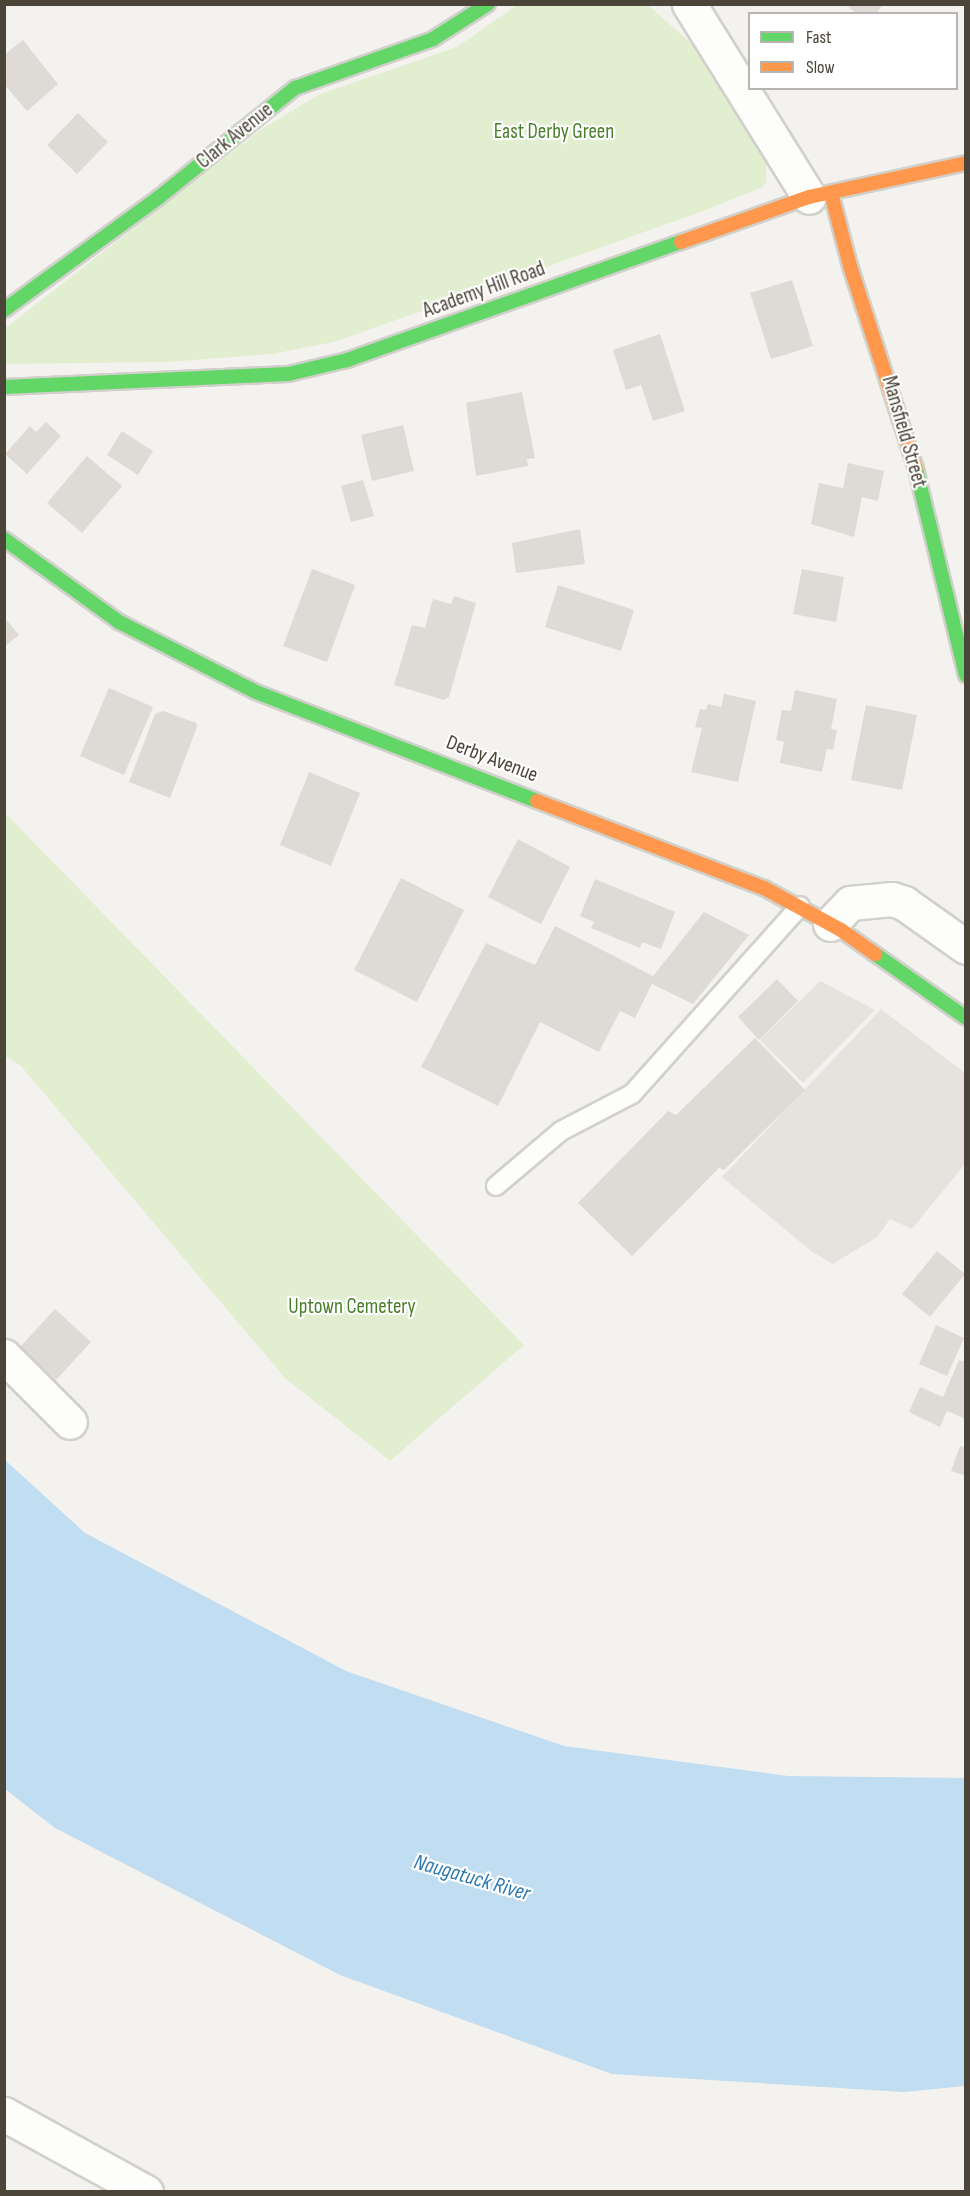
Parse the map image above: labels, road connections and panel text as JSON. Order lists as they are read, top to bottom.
{
  "streets": {
    "main road": [
      "Clark Avenue",
      "Academy Hill Road",
      "Mansfield Street",
      "Derby Avenue"
    ]
  },
  "crossings": [
    ["Academy Hill Road", "Mansfield Street"]
  ],
  "water": ["Naugatuck River"],
  "parks": ["East Derby Green", "Uptown Cemetery"],
  "legend": ["Fast", "Slow"]
}
